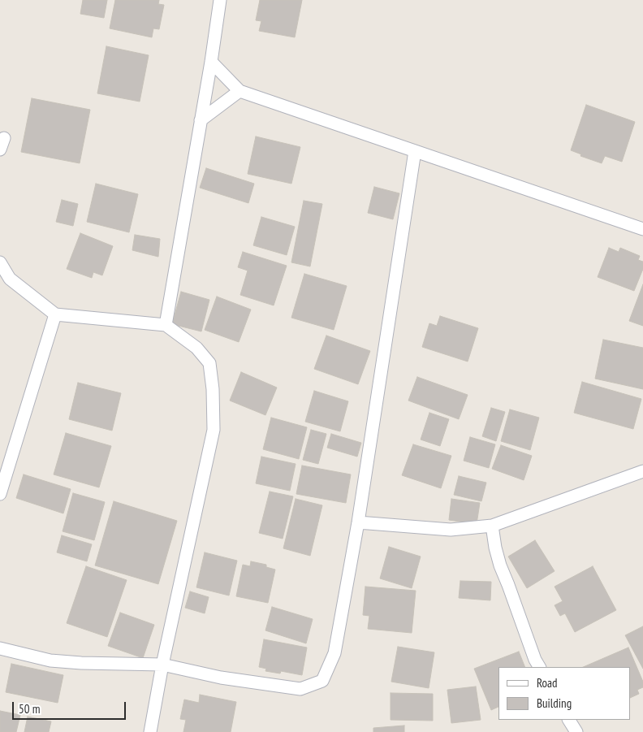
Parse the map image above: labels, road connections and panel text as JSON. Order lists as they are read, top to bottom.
{
  "legend": ["Road", "Building"],
  "scale_bar": "50 m"
}
